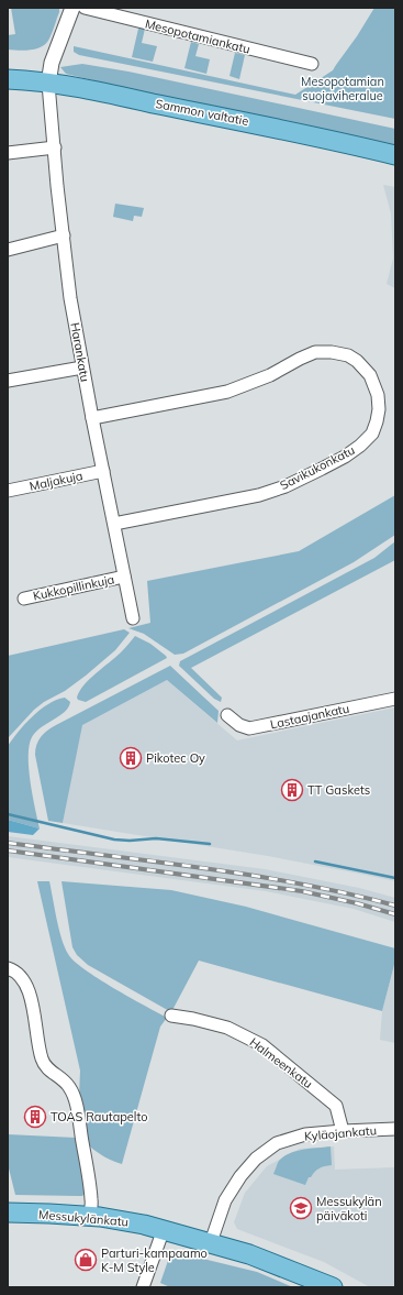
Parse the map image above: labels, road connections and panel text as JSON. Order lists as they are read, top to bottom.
{
  "streets": {
    "main road": ["Sammon valtatie", "Messukylänkatu"],
    "street": [
      "Mesopotamiankatu",
      "Harankatu",
      "Savikukonkatu",
      "Maljakuja",
      "Kukkopillinkuja",
      "Lastaajankatu",
      "Halmeenkatu",
      "Kyläojankatu"
    ]
  },
  "crossings": [
    ["Sammon valtatie", "Harankatu"],
    ["Harankatu", "Savikukonkatu"],
    ["Harankatu", "Maljakuja"],
    ["Harankatu", "Kukkopillinkuja"],
    ["Halmeenkatu", "Kyläojankatu"],
    ["Kyläojankatu", "Messukylänkatu"]
  ],
  "parks": ["Mesopotamian suojaviheralue"],
  "places": {
    "building": ["Pikotec Oy", "TT Gaskets", "TOAS Rautapelto"],
    "school or university": ["Messukylän päiväkoti"],
    "shop": ["Parturi-kampaamo K-M Style"]
  }
}
